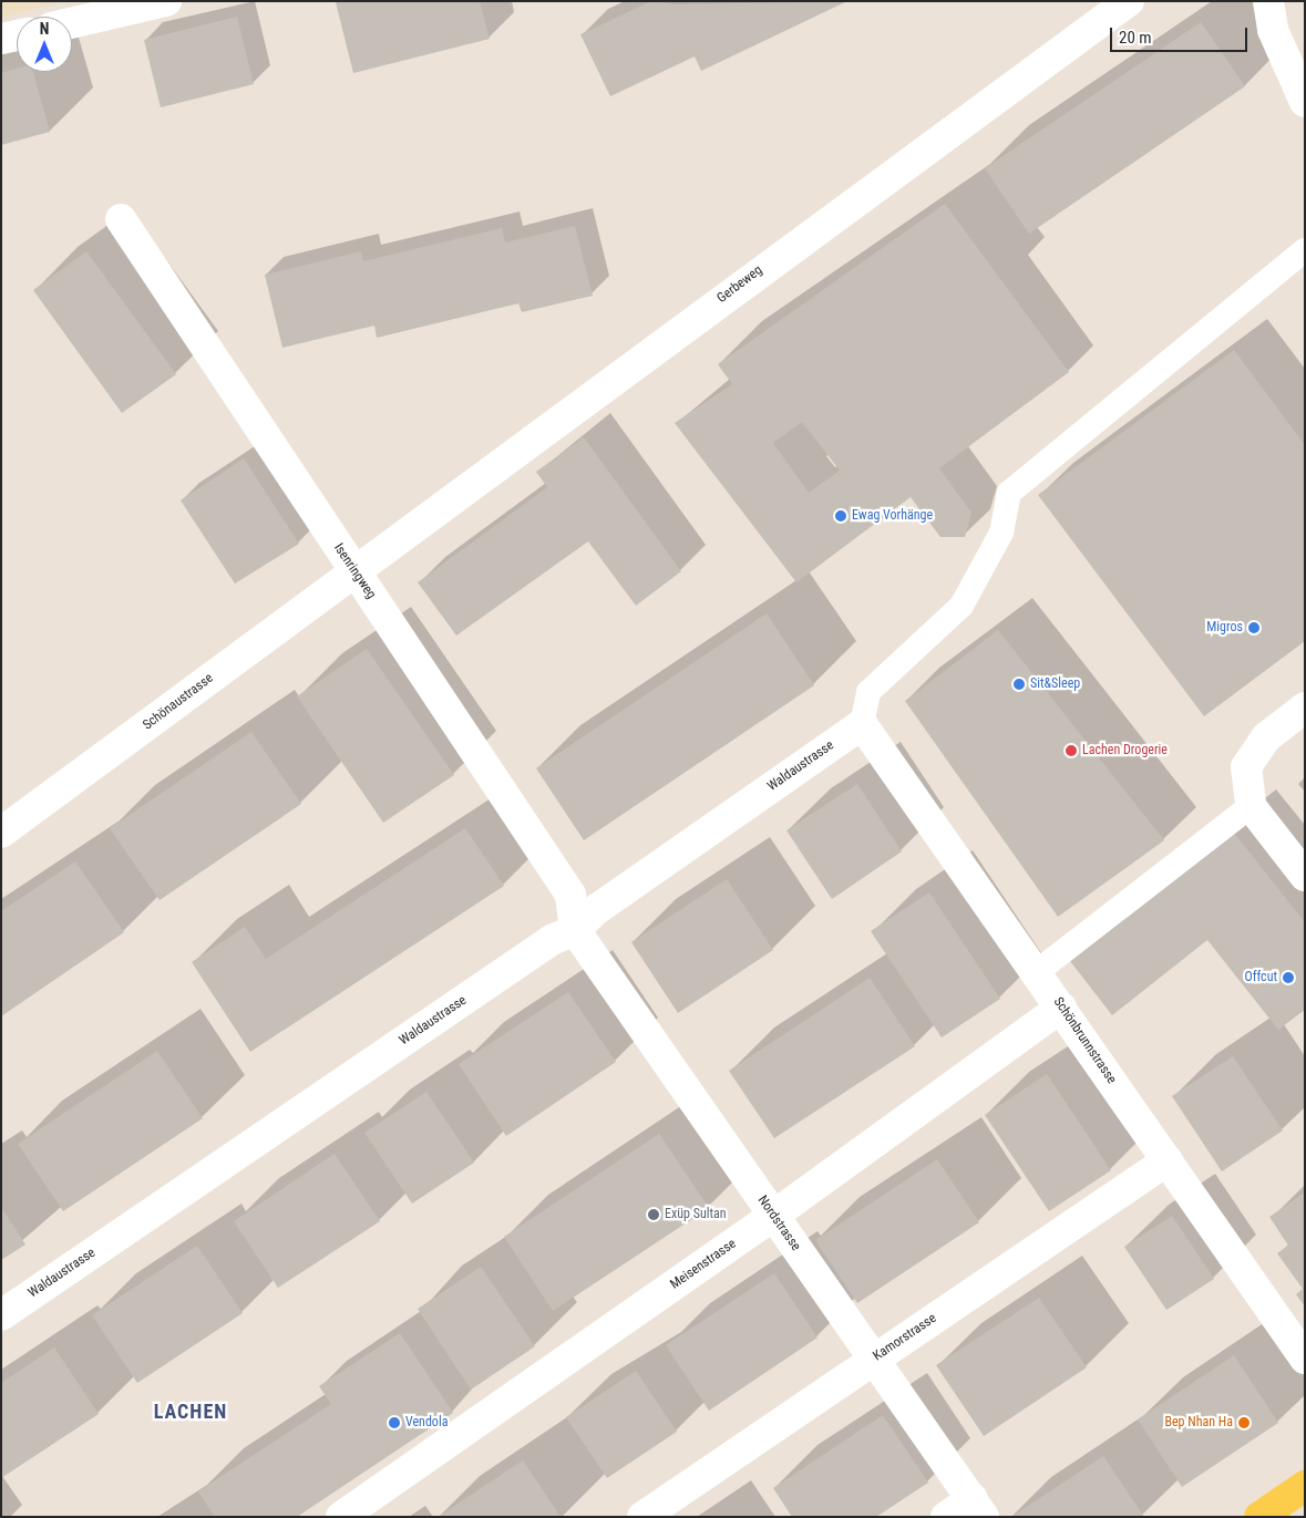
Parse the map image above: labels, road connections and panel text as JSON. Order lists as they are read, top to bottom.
{
  "streets": {
    "street": [
      "Gerbeweg",
      "Isenringweg",
      "Schönaustrasse",
      "Waldaustrasse",
      "Schönbrunnstrasse",
      "Nordstrasse",
      "Meisenstrasse",
      "Kamorstrasse"
    ]
  },
  "crossings": [
    ["Gerbeweg", "Isenringweg"],
    ["Gerbeweg", "Schönaustrasse"],
    ["Isenringweg", "Schönaustrasse"],
    ["Isenringweg", "Waldaustrasse"],
    ["Isenringweg", "Nordstrasse"],
    ["Waldaustrasse", "Schönbrunnstrasse"],
    ["Waldaustrasse", "Nordstrasse"],
    ["Schönbrunnstrasse", "Meisenstrasse"],
    ["Schönbrunnstrasse", "Kamorstrasse"],
    ["Nordstrasse", "Meisenstrasse"],
    ["Nordstrasse", "Kamorstrasse"]
  ],
  "districts": ["LACHEN"],
  "places": [
    "Ewag Vorhänge",
    "Migros",
    "Sit&Sleep",
    "Lachen Drogerie",
    "Offcut",
    "Exüp Sultan",
    "Vendola",
    "Bep Nhan Ha"
  ],
  "scale_bar": "20 m",
  "north": "top"
}
